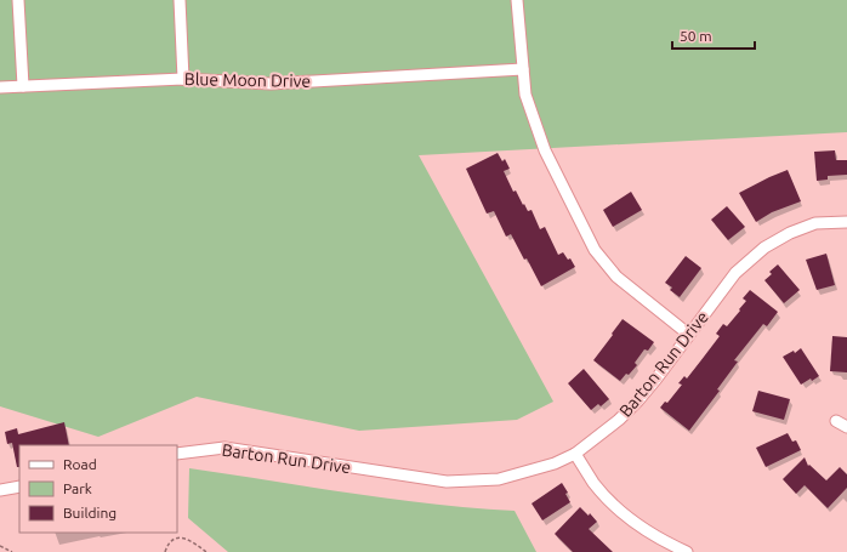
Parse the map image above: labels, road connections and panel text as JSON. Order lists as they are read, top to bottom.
{
  "streets": {
    "street": ["Blue Moon Drive", "Barton Run Drive"]
  },
  "legend": ["Road", "Park", "Building"],
  "scale_bar": "50 m"
}
